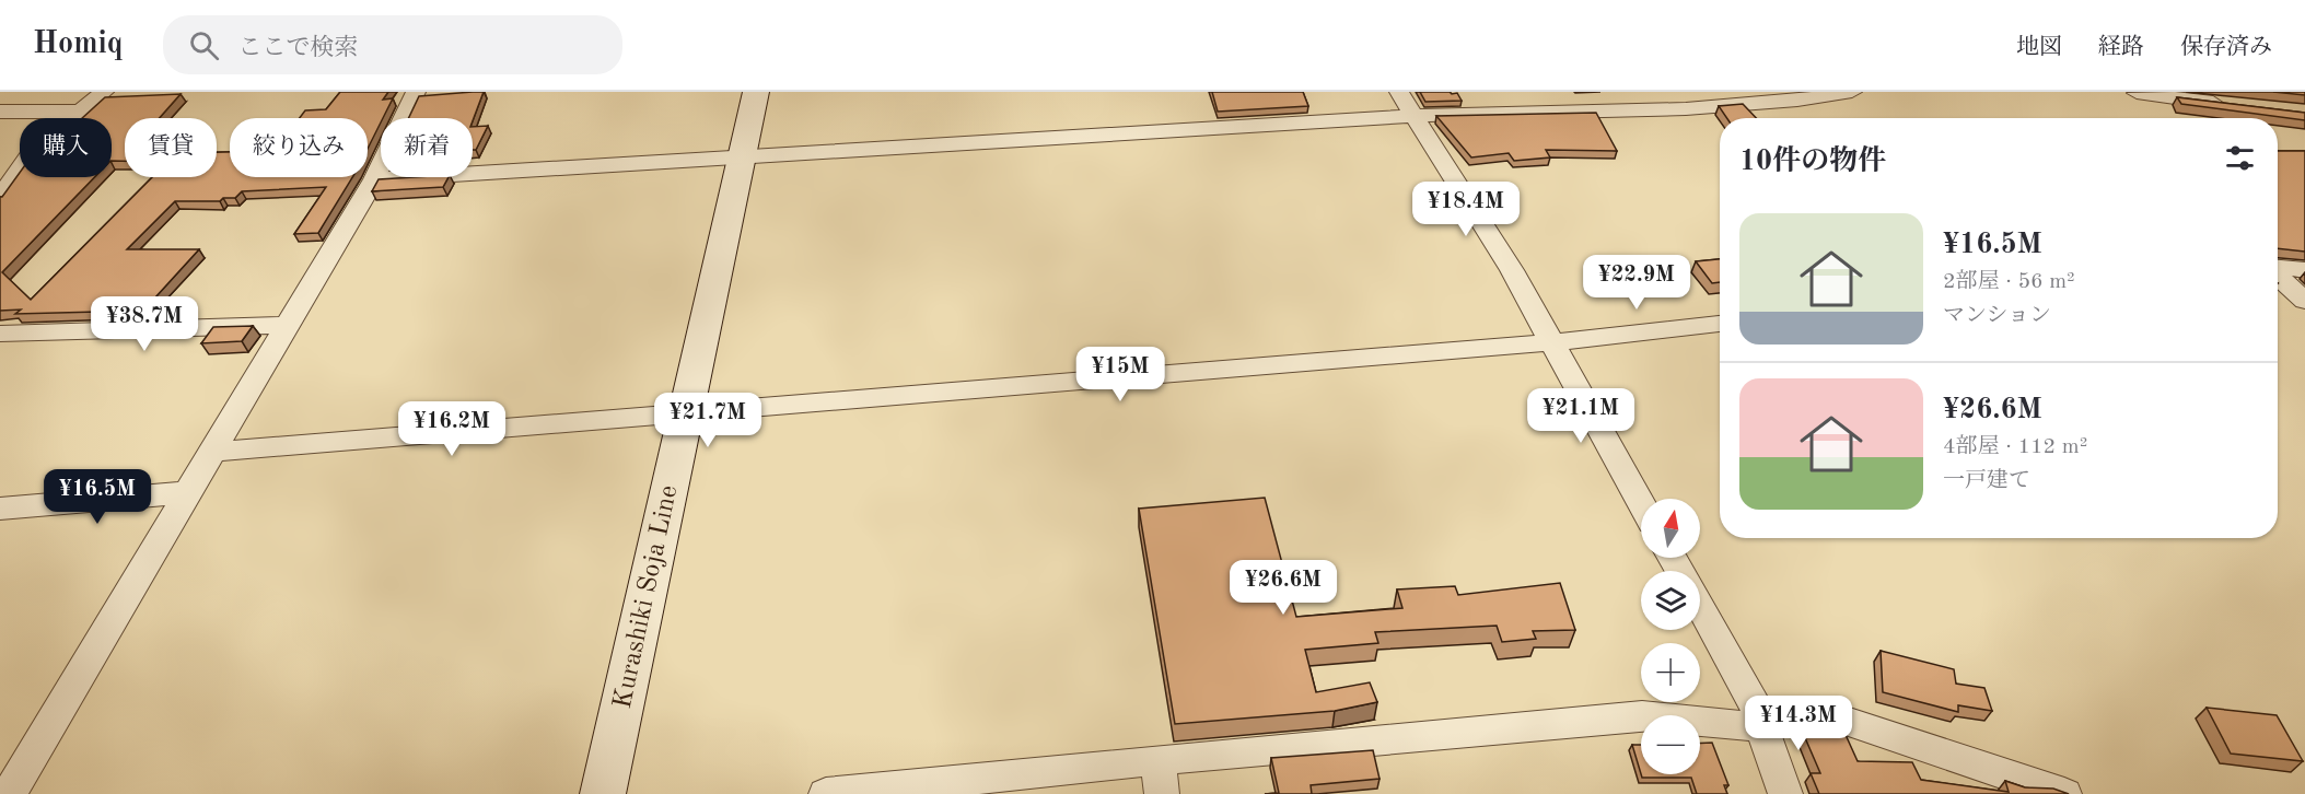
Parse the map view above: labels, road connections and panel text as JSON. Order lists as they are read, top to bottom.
{
  "streets": {
    "main road": ["Kurashiki Soja Line"]
  },
  "north": "top",
  "page": {
    "header": "Homiq",
    "search": "ここで検索",
    "nav": ["地図", "経路", "保存済み"],
    "chip": [
      "購入",
      "賃貸",
      "絞り込み",
      "新着"
    ],
    "heading": "10件の物件",
    "price": [
      "¥18.4M",
      "¥22.9M",
      "¥38.7M",
      "¥15M",
      "¥21.1M",
      "¥21.7M",
      "¥16.2M",
      "¥16.5M",
      "¥26.6M",
      "¥14.3M"
    ],
    "list": [
      {
        "name": "¥16.5M",
        "note": "2部屋 · 56 m² · マンション"
      },
      {
        "name": "¥26.6M",
        "note": "4部屋 · 112 m² · 一戸建て"
      }
    ],
    "map_buttons": ["+", "−"]
  }
}
